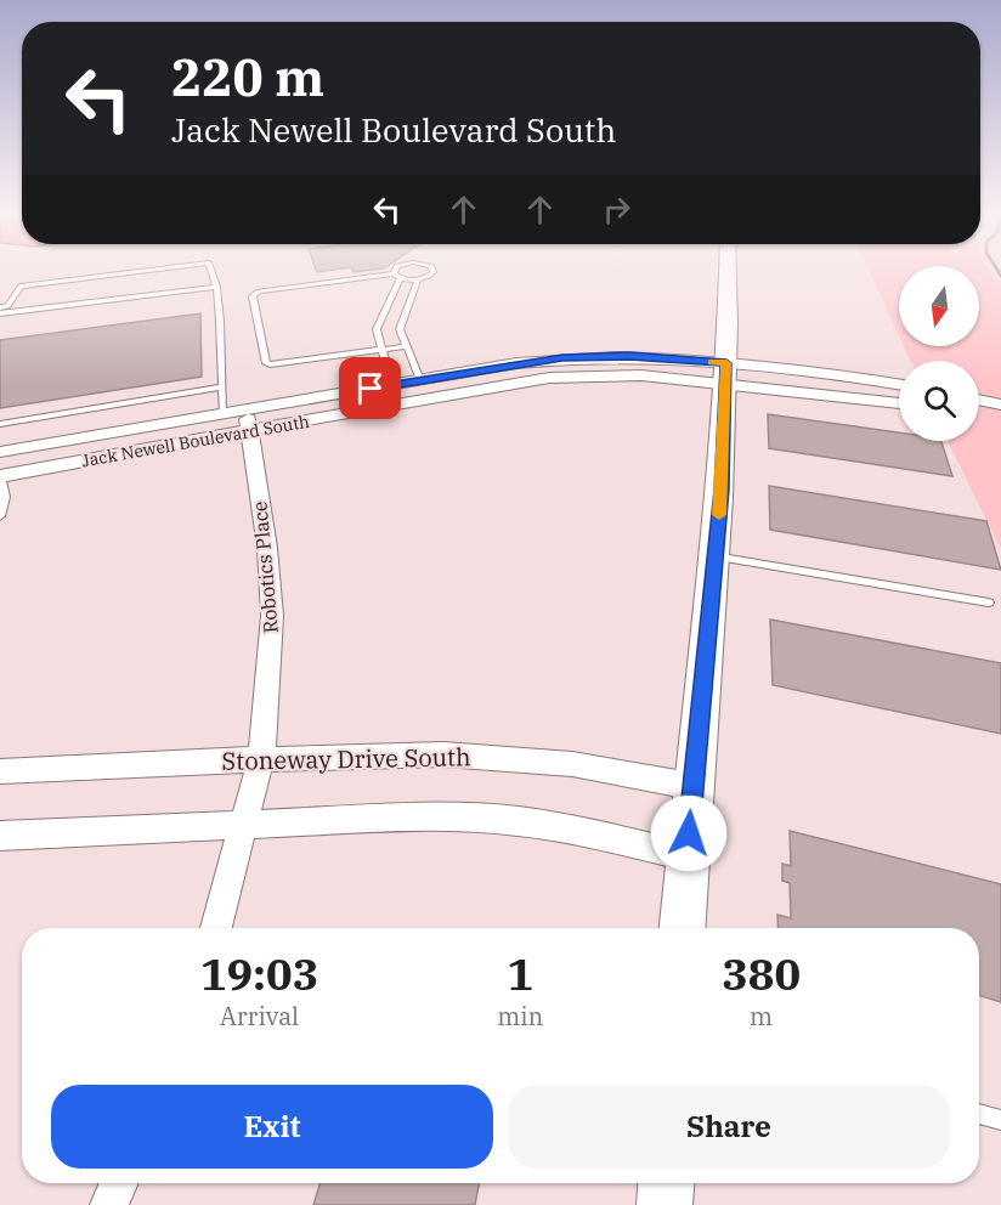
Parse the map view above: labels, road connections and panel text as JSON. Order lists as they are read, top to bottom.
{
  "streets": {
    "street": ["Jack Newell Boulevard South", "Robotics Place", "Stoneway Drive South"]
  },
  "crossings": [
    ["Jack Newell Boulevard South", "Robotics Place"],
    ["Robotics Place", "Stoneway Drive South"]
  ],
  "north": "bottom",
  "page": {
    "turn": ["220 m", "Jack Newell Boulevard South"],
    "eta": [
      "19:03",
      "Arrival",
      "1",
      "min",
      "380",
      "m"
    ],
    "buttons": ["Exit", "Share"]
  }
}
